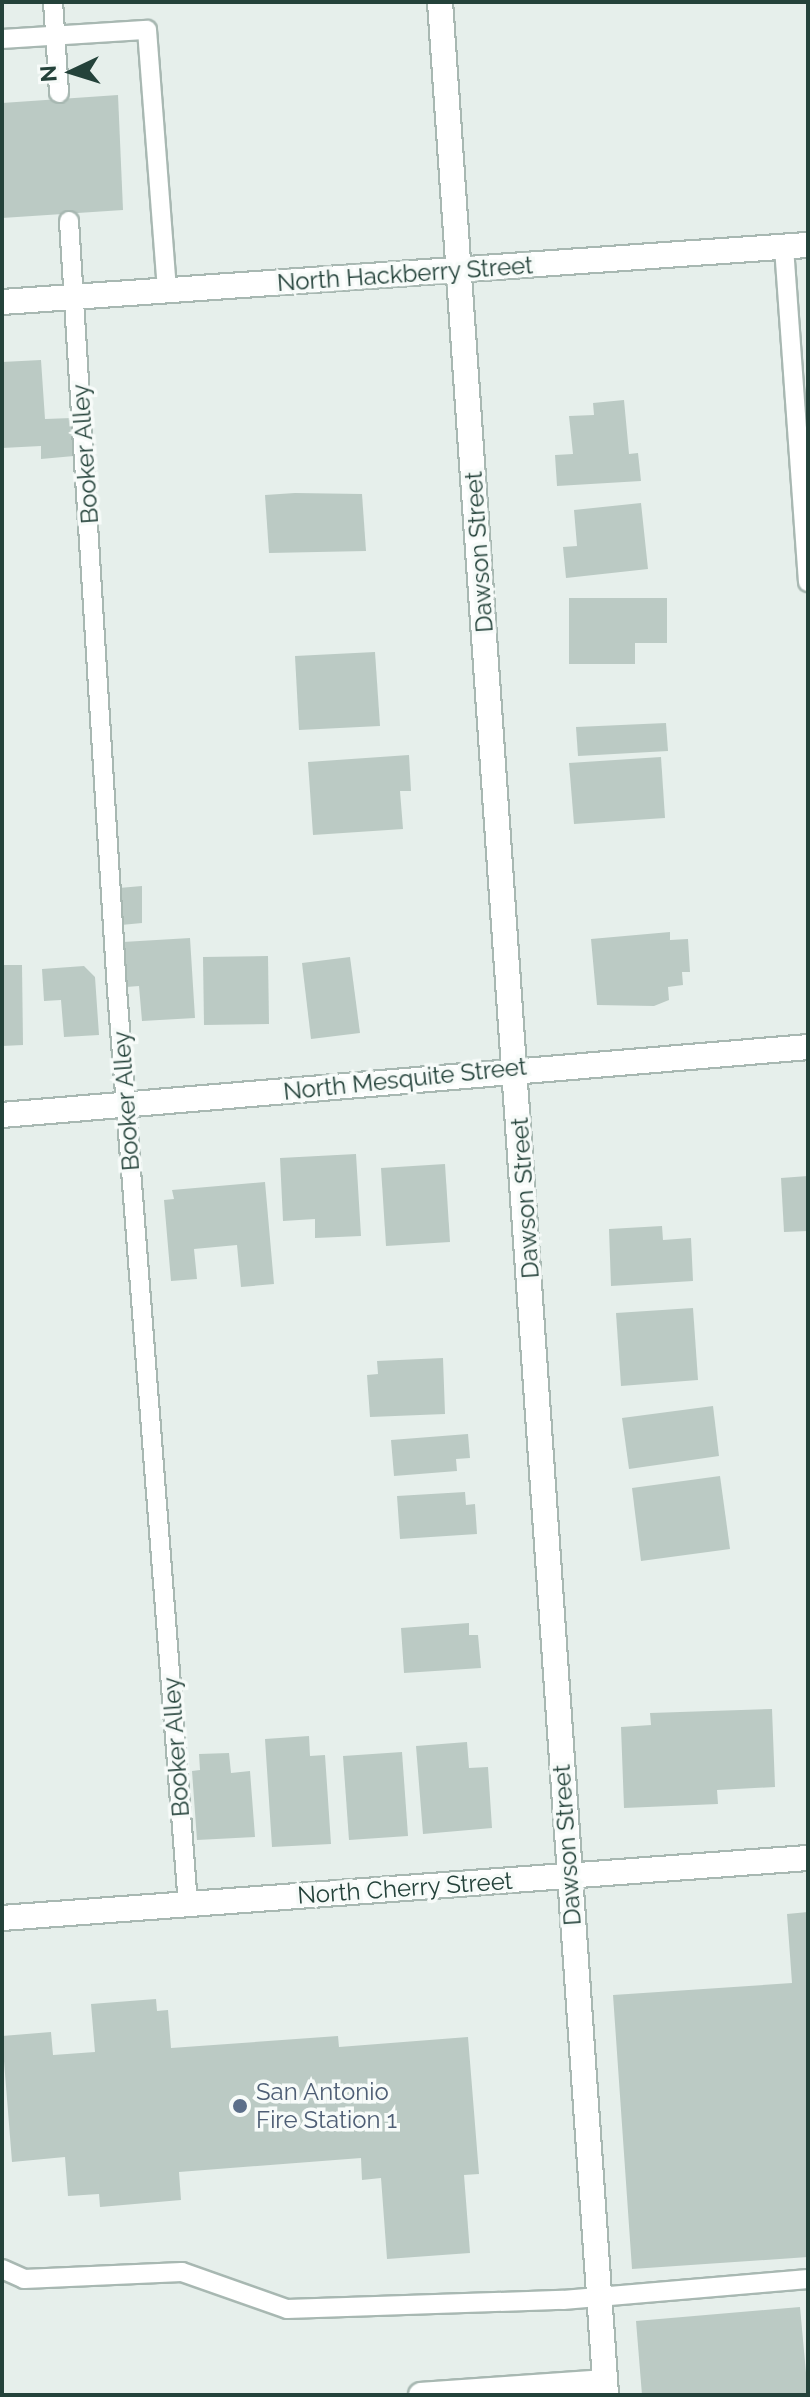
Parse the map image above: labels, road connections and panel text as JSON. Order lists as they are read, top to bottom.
{
  "streets": {
    "street": [
      "North Hackberry Street",
      "Dawson Street",
      "North Mesquite Street",
      "North Cherry Street"
    ],
    "lane": ["Booker Alley"]
  },
  "crossings": [
    ["North Hackberry Street", "Booker Alley"],
    ["North Hackberry Street", "Dawson Street"],
    ["Booker Alley", "North Mesquite Street"],
    ["Booker Alley", "North Cherry Street"],
    ["Dawson Street", "North Mesquite Street"],
    ["Dawson Street", "North Cherry Street"]
  ],
  "places": ["San Antonio Fire Station 1"],
  "north": "left"
}
